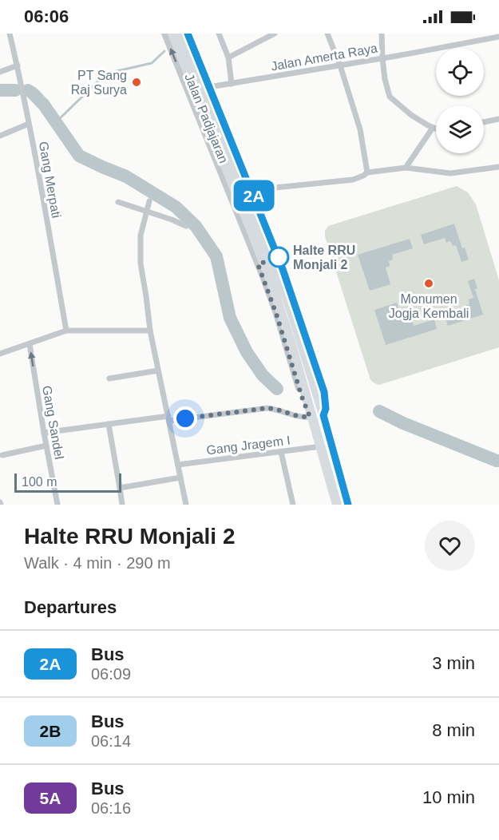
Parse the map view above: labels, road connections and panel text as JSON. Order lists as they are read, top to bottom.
{
  "streets": {
    "highway": ["Jalan Padjajaran"],
    "street": [
      "Jalan Amerta Raya",
      "Gang Merpati",
      "Gang Sandel",
      "Gang Jragem I"
    ]
  },
  "crossings": [
    ["Jalan Padjajaran", "Gang Jragem I"]
  ],
  "one_way": ["Gang Sandel"],
  "places": ["PT Sang Raj Surya", "Halte RRU Monjali 2", "Monumen Jogja Kembali"],
  "lines": ["bus line 2A"],
  "scale_bar": "100 m",
  "page": {
    "status": "06:06",
    "on_map": "2A",
    "scale": "100 m",
    "heading": [
      ["Halte RRU Monjali 2", "Walk · 4 min · 290 m"],
      "Departures"
    ],
    "list": [
      {
        "mark": "2A",
        "name": "Bus",
        "note": "06:09",
        "value": "3 min"
      },
      {
        "mark": "2B",
        "name": "Bus",
        "note": "06:14",
        "value": "8 min"
      },
      {
        "mark": "5A",
        "name": "Bus",
        "note": "06:16",
        "value": "10 min"
      }
    ]
  }
}
